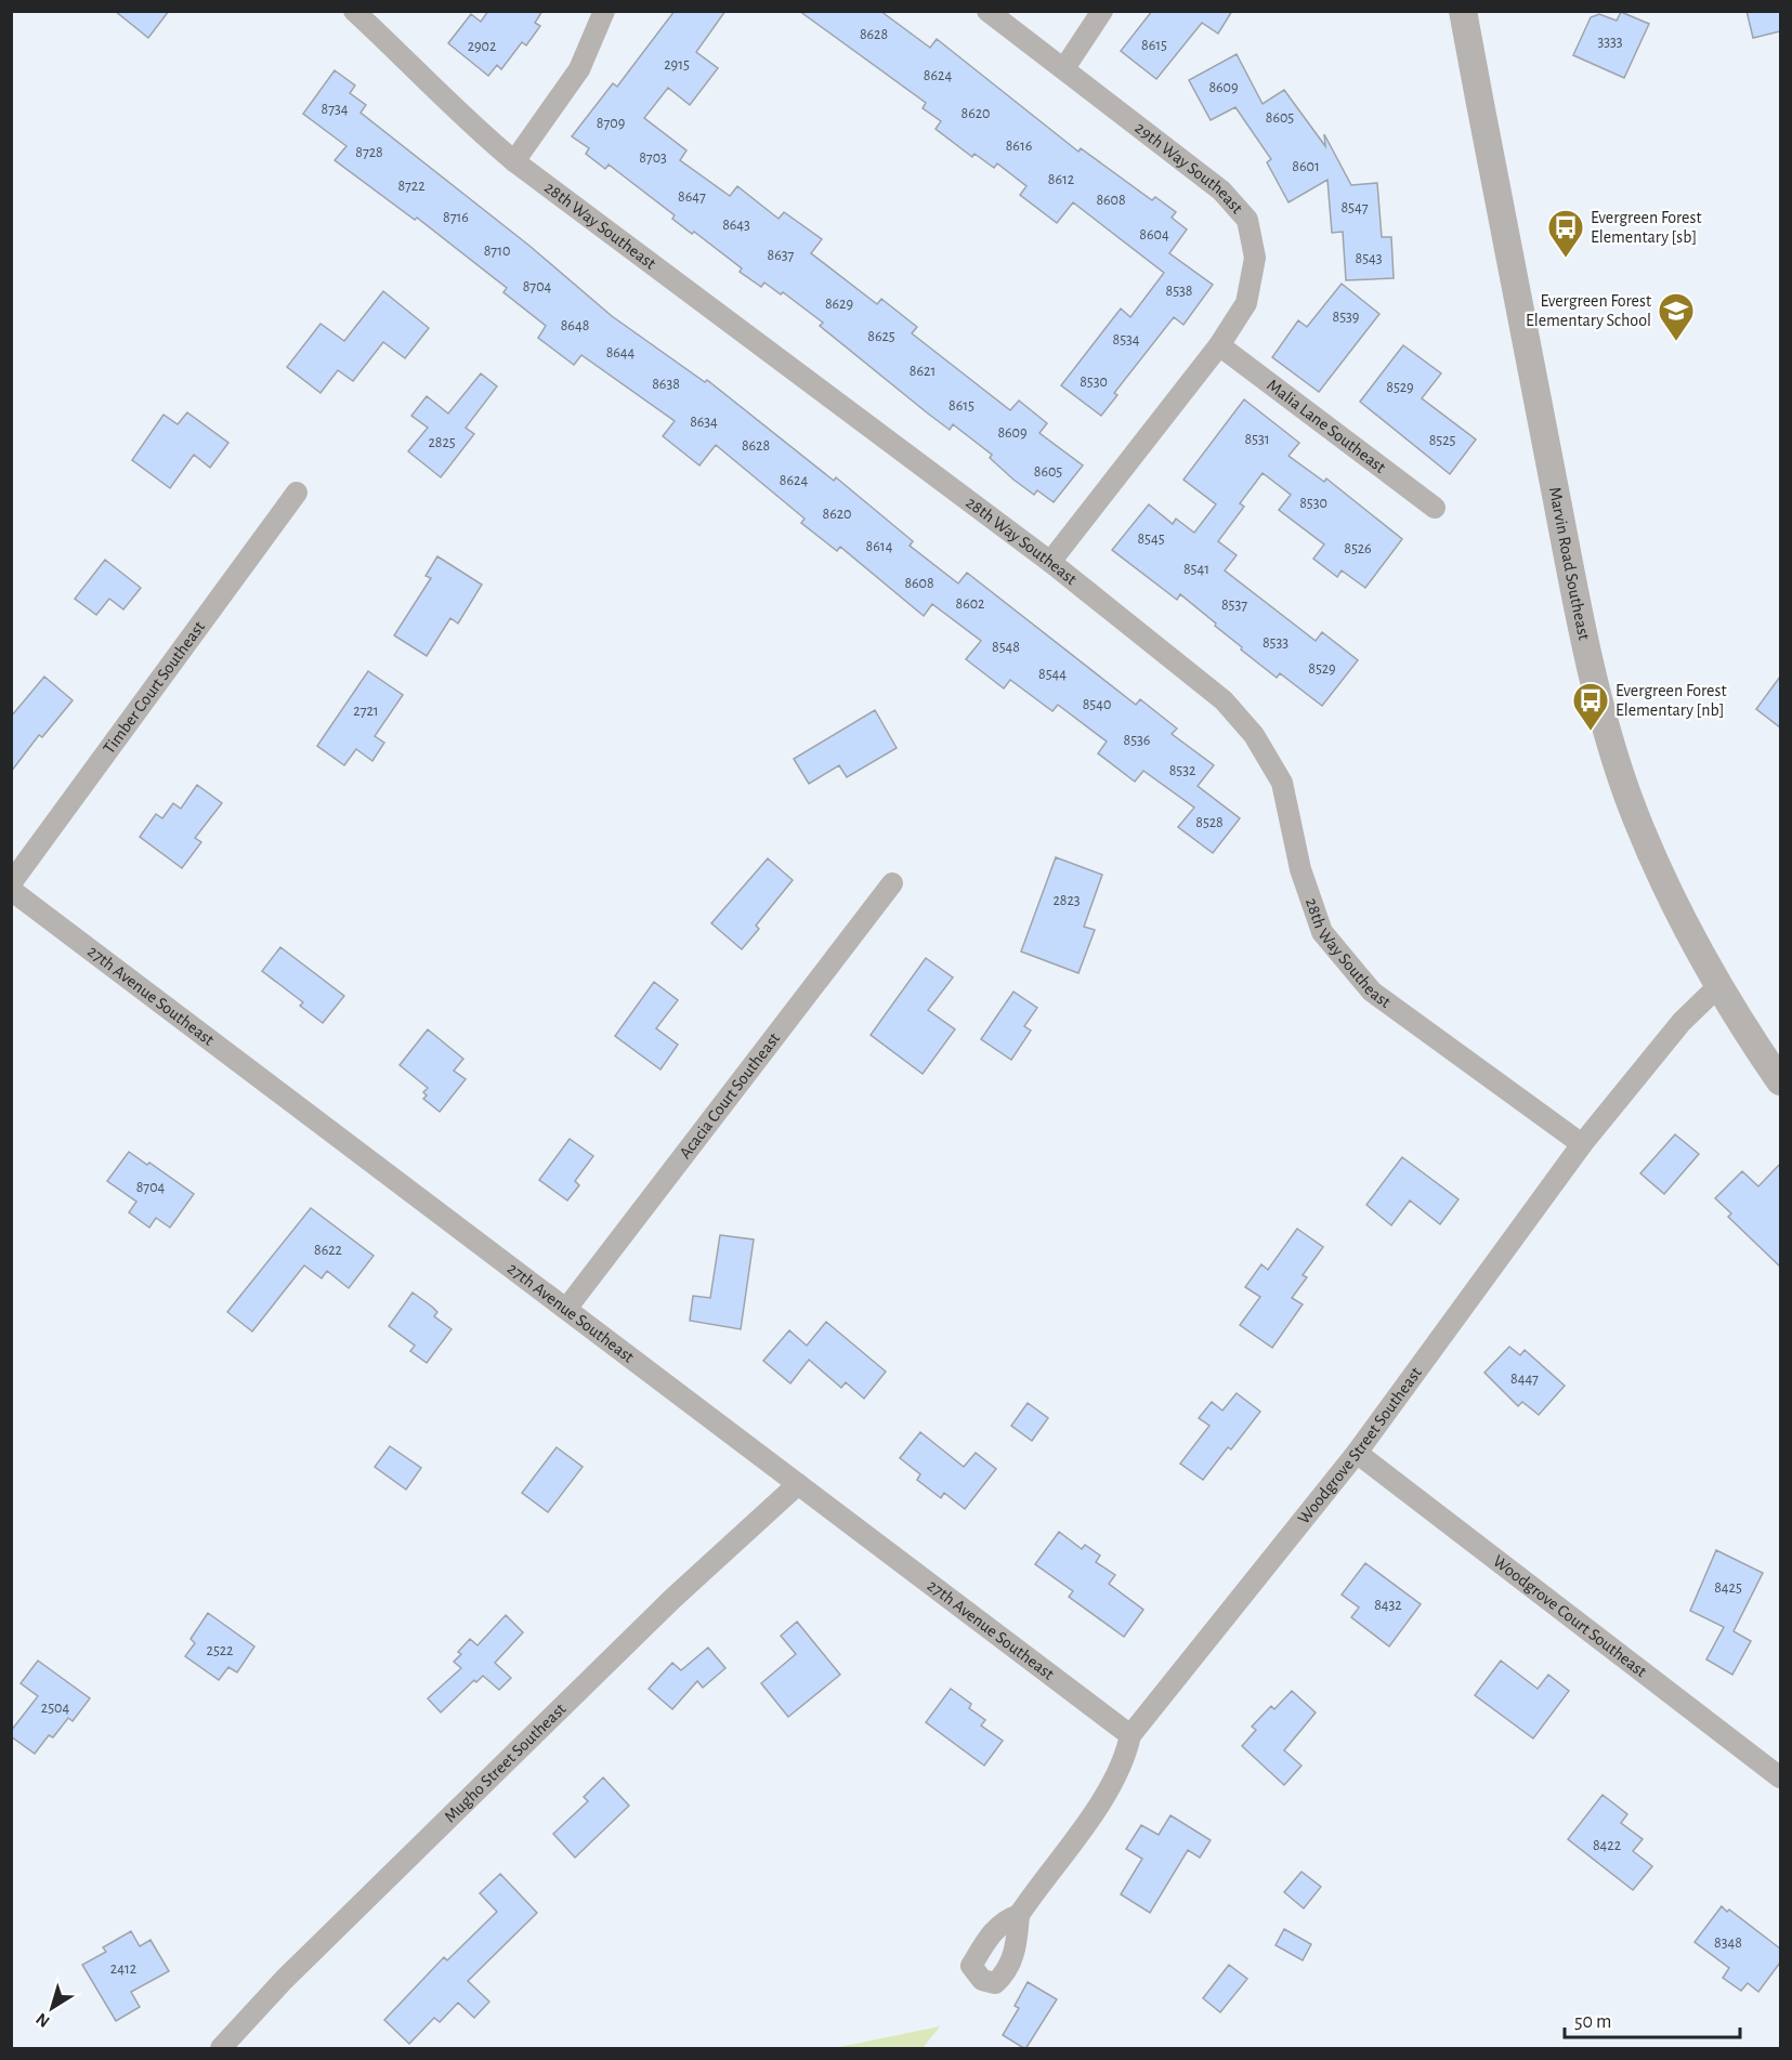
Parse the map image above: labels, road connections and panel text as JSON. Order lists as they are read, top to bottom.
{
  "streets": {
    "street": [
      "29th Way Southeast",
      "28th Way Southeast",
      "Malia Lane Southeast",
      "Marvin Road Southeast",
      "Timber Court Southeast",
      "27th Avenue Southeast",
      "Acacia Court Southeast",
      "Woodgrove Street Southeast",
      "Woodgrove Court Southeast",
      "Mugho Street Southeast"
    ]
  },
  "crossings": [
    ["29th Way Southeast", "28th Way Southeast"],
    ["29th Way Southeast", "Malia Lane Southeast"],
    ["28th Way Southeast", "Woodgrove Street Southeast"],
    ["Marvin Road Southeast", "Woodgrove Street Southeast"],
    ["27th Avenue Southeast", "Acacia Court Southeast"],
    ["27th Avenue Southeast", "Woodgrove Street Southeast"],
    ["27th Avenue Southeast", "Mugho Street Southeast"],
    ["Woodgrove Street Southeast", "Woodgrove Court Southeast"]
  ],
  "places": {
    "bus stop": ["Evergreen Forest Elementary [sb]", "Evergreen Forest Elementary [nb]"],
    "school or university": ["Evergreen Forest Elementary School"]
  },
  "house_numbers": [
    "8628",
    "3333",
    "8615",
    "2902",
    "2915",
    "8624",
    "8609",
    "8734",
    "8620",
    "8605",
    "8709",
    "8616",
    "8728",
    "8703",
    "8601",
    "8612",
    "8722",
    "8647",
    "8608",
    "8547",
    "8716",
    "8643",
    "8604",
    "8710",
    "8637",
    "8543",
    "8704",
    "8538",
    "8629",
    "8539",
    "8648",
    "8625",
    "8534",
    "8644",
    "8621",
    "8530",
    "8638",
    "8529",
    "8615",
    "8634",
    "8609",
    "8531",
    "8525",
    "2825",
    "8628",
    "8605",
    "8624",
    "8530",
    "8620",
    "8545",
    "8614",
    "8526",
    "8541",
    "8608",
    "8602",
    "8537",
    "8533",
    "8548",
    "8529",
    "8544",
    "8540",
    "2721",
    "8536",
    "8532",
    "8528",
    "2823",
    "8704",
    "8622",
    "8447",
    "8425",
    "8432",
    "2522",
    "2504",
    "8422",
    "8348",
    "2412"
  ],
  "scale_bar": "50 m",
  "north": "bottom left"
}
